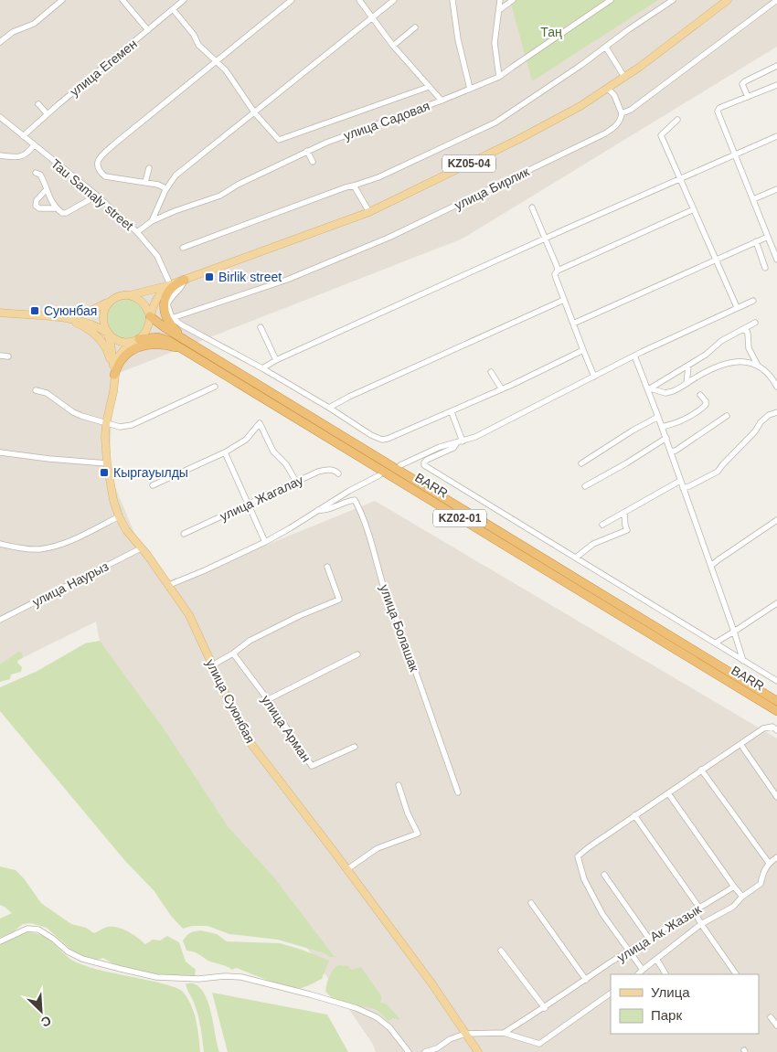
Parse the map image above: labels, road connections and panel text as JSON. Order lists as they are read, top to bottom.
{
  "streets": {
    "highway": ["BARR", "KZ02-01"],
    "main road": ["KZ05-04", "улица Суюнбая"],
    "street": [
      "улица Егемен",
      "улица Садовая",
      "улица Бирлик",
      "Tau Samaly street",
      "улица Жагалау",
      "улица Наурыз",
      "улица Болашак",
      "улица Арман",
      "улица Ак Жазык"
    ]
  },
  "crossings": [
    ["улица Егемен", "Tau Samaly street"],
    ["улица Садовая", "Tau Samaly street"],
    ["KZ05-04", "Tau Samaly street"],
    ["KZ05-04", "BARR"],
    ["KZ05-04", "улица Суюнбая"],
    ["BARR", "улица Суюнбая"],
    ["улица Наурыз", "улица Суюнбая"],
    ["улица Суюнбая", "улица Ак Жазык"]
  ],
  "parks": ["Таң"],
  "places": {
    "transit": ["Birlik street", "Суюнбая", "Кыргауылды"]
  },
  "legend": ["Улица", "Парк"],
  "north": "bottom right"
}
